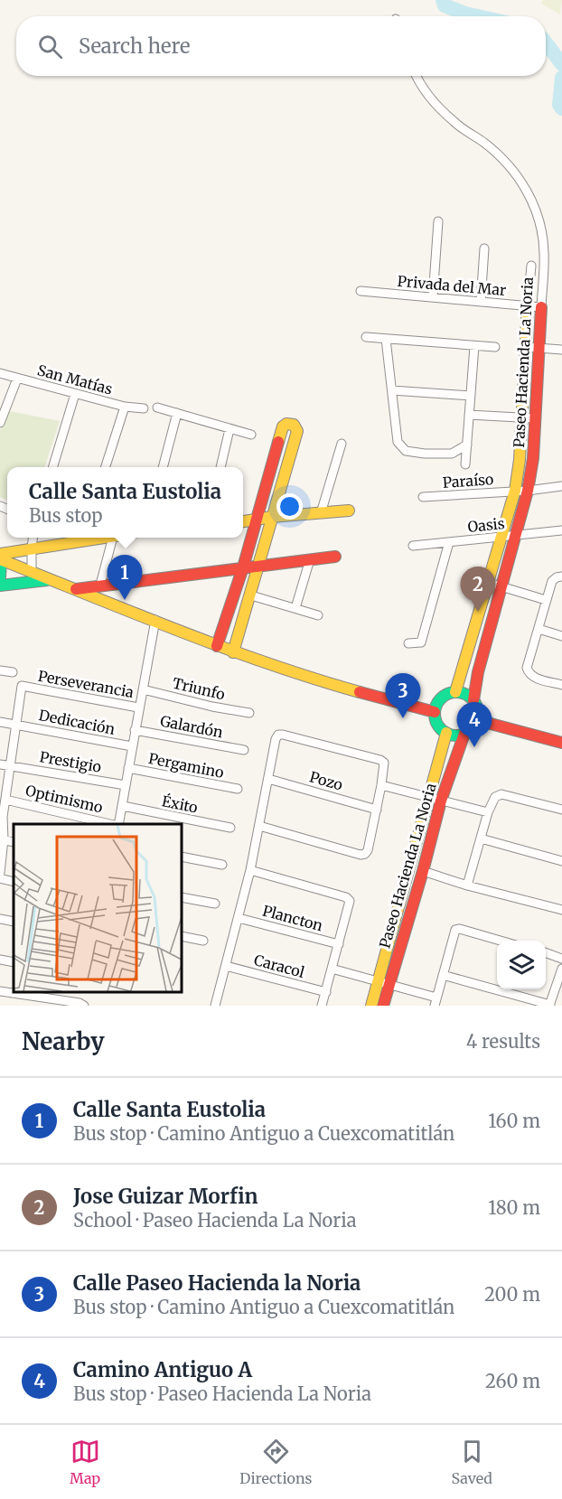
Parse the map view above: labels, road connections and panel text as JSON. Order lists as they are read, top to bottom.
{
  "streets": {
    "street": [
      "Privada del Mar",
      "Paseo Hacienda La Noria",
      "San Matías",
      "Paraíso",
      "Oasis",
      "Perseverancia",
      "Triunfo",
      "Dedicación",
      "Galardón",
      "Prestigio",
      "Pergamino",
      "Pozo",
      "Optimismo",
      "Éxito",
      "Plancton",
      "Caracol"
    ]
  },
  "crossings": [
    ["Privada del Mar", "Paseo Hacienda La Noria"],
    ["Paseo Hacienda La Noria", "Paraíso"],
    ["Paseo Hacienda La Noria", "Oasis"],
    ["Perseverancia", "Dedicación"],
    ["Perseverancia", "Prestigio"],
    ["Perseverancia", "Optimismo"]
  ],
  "page": {
    "search": "Search here",
    "popup": ["Calle Santa Eustolia", "Bus stop"],
    "pins": [
      "1",
      "2",
      "3",
      "4"
    ],
    "heading": ["Nearby", "4 results"],
    "list": [
      {
        "mark": "1",
        "name": "Calle Santa Eustolia",
        "note": "Bus stop · Camino Antiguo a Cuexcomatitlán",
        "value": "160 m"
      },
      {
        "mark": "2",
        "name": "Jose Guizar Morfin",
        "note": "School · Paseo Hacienda La Noria",
        "value": "180 m"
      },
      {
        "mark": "3",
        "name": "Calle Paseo Hacienda la Noria",
        "note": "Bus stop · Camino Antiguo a Cuexcomatitlán",
        "value": "200 m"
      },
      {
        "mark": "4",
        "name": "Camino Antiguo A",
        "note": "Bus stop · Paseo Hacienda La Noria",
        "value": "260 m"
      }
    ],
    "nav": ["Map", "Directions", "Saved"]
  }
}
